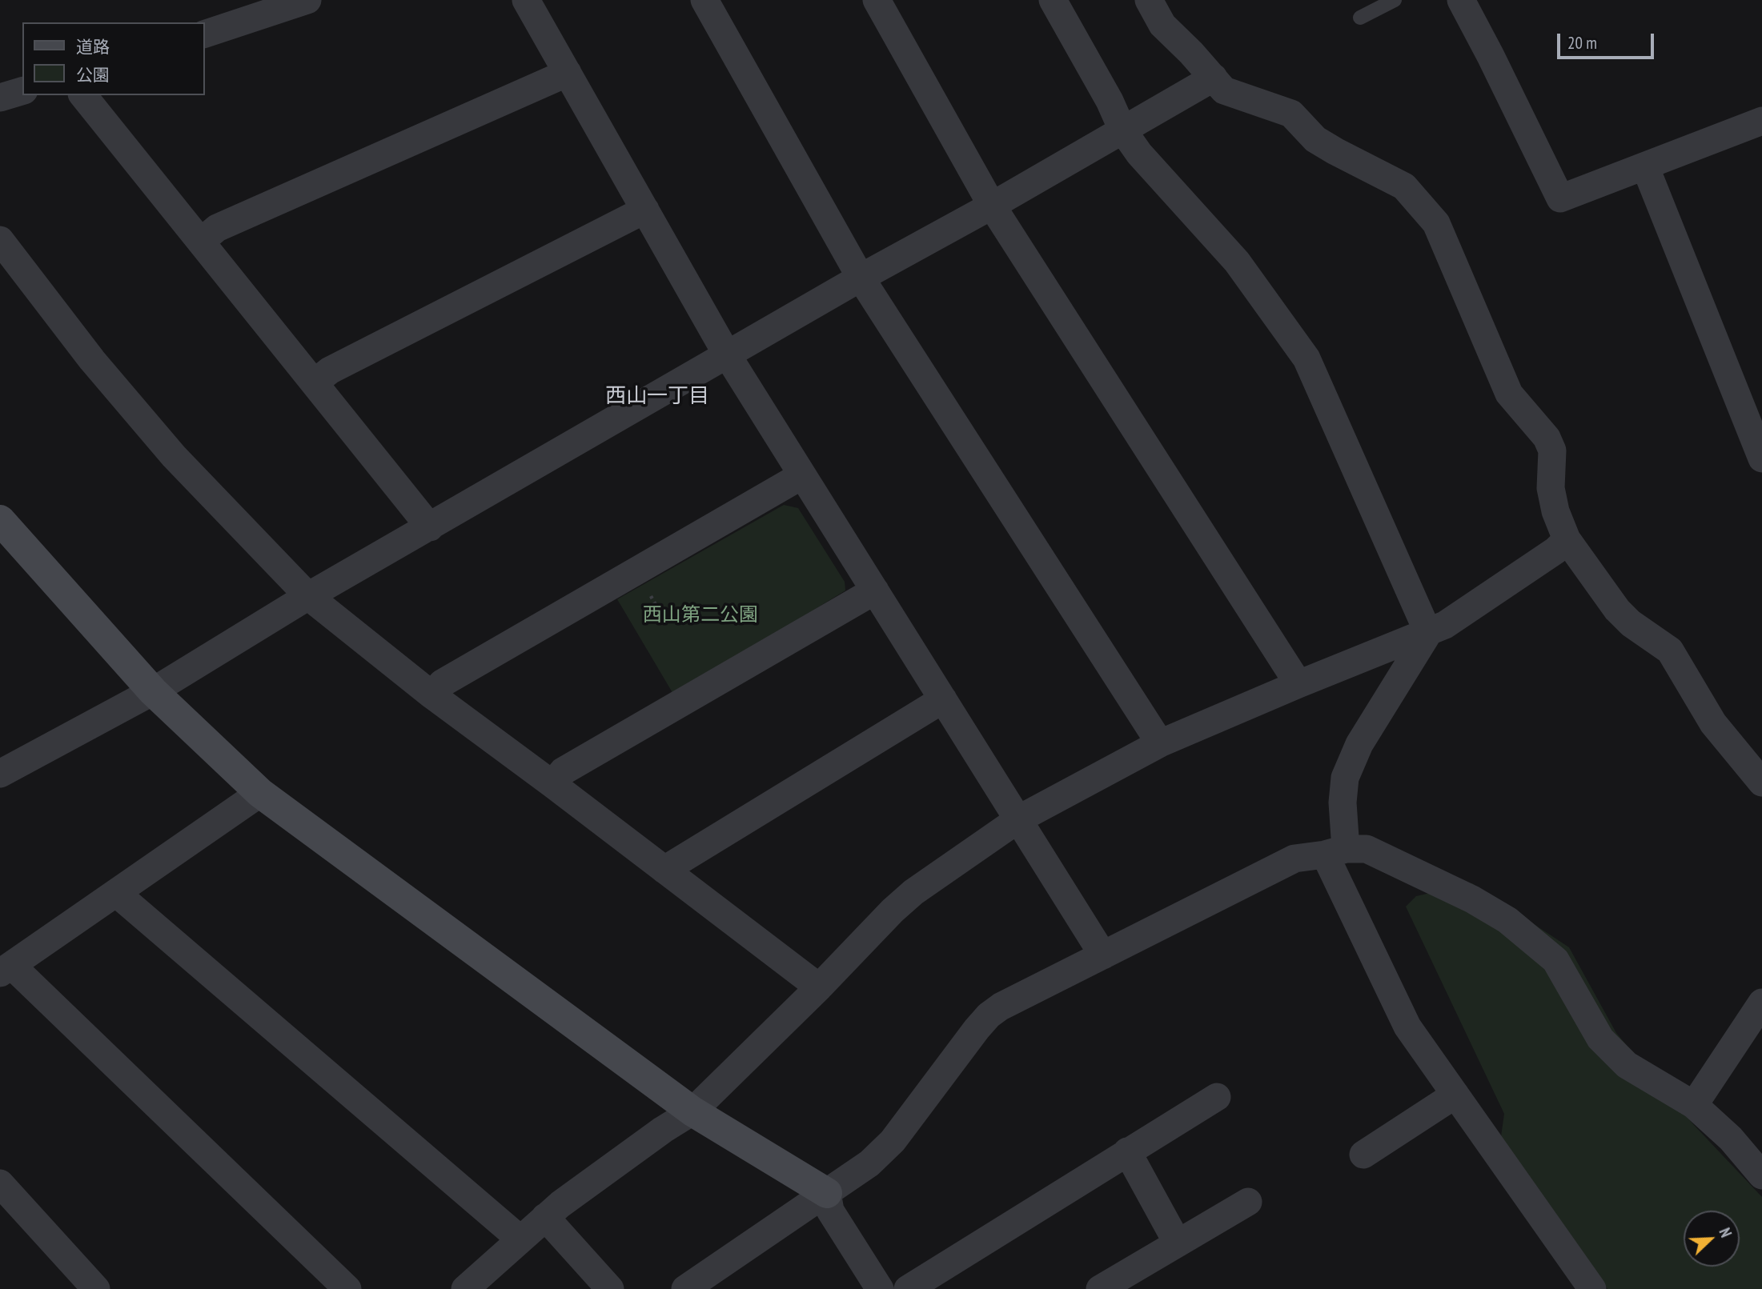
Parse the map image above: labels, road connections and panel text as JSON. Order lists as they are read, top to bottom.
{
  "districts": ["西山一丁目"],
  "parks": ["西山第二公園"],
  "legend": ["道路", "公園"],
  "scale_bar": "20 m",
  "north": "top right"
}
